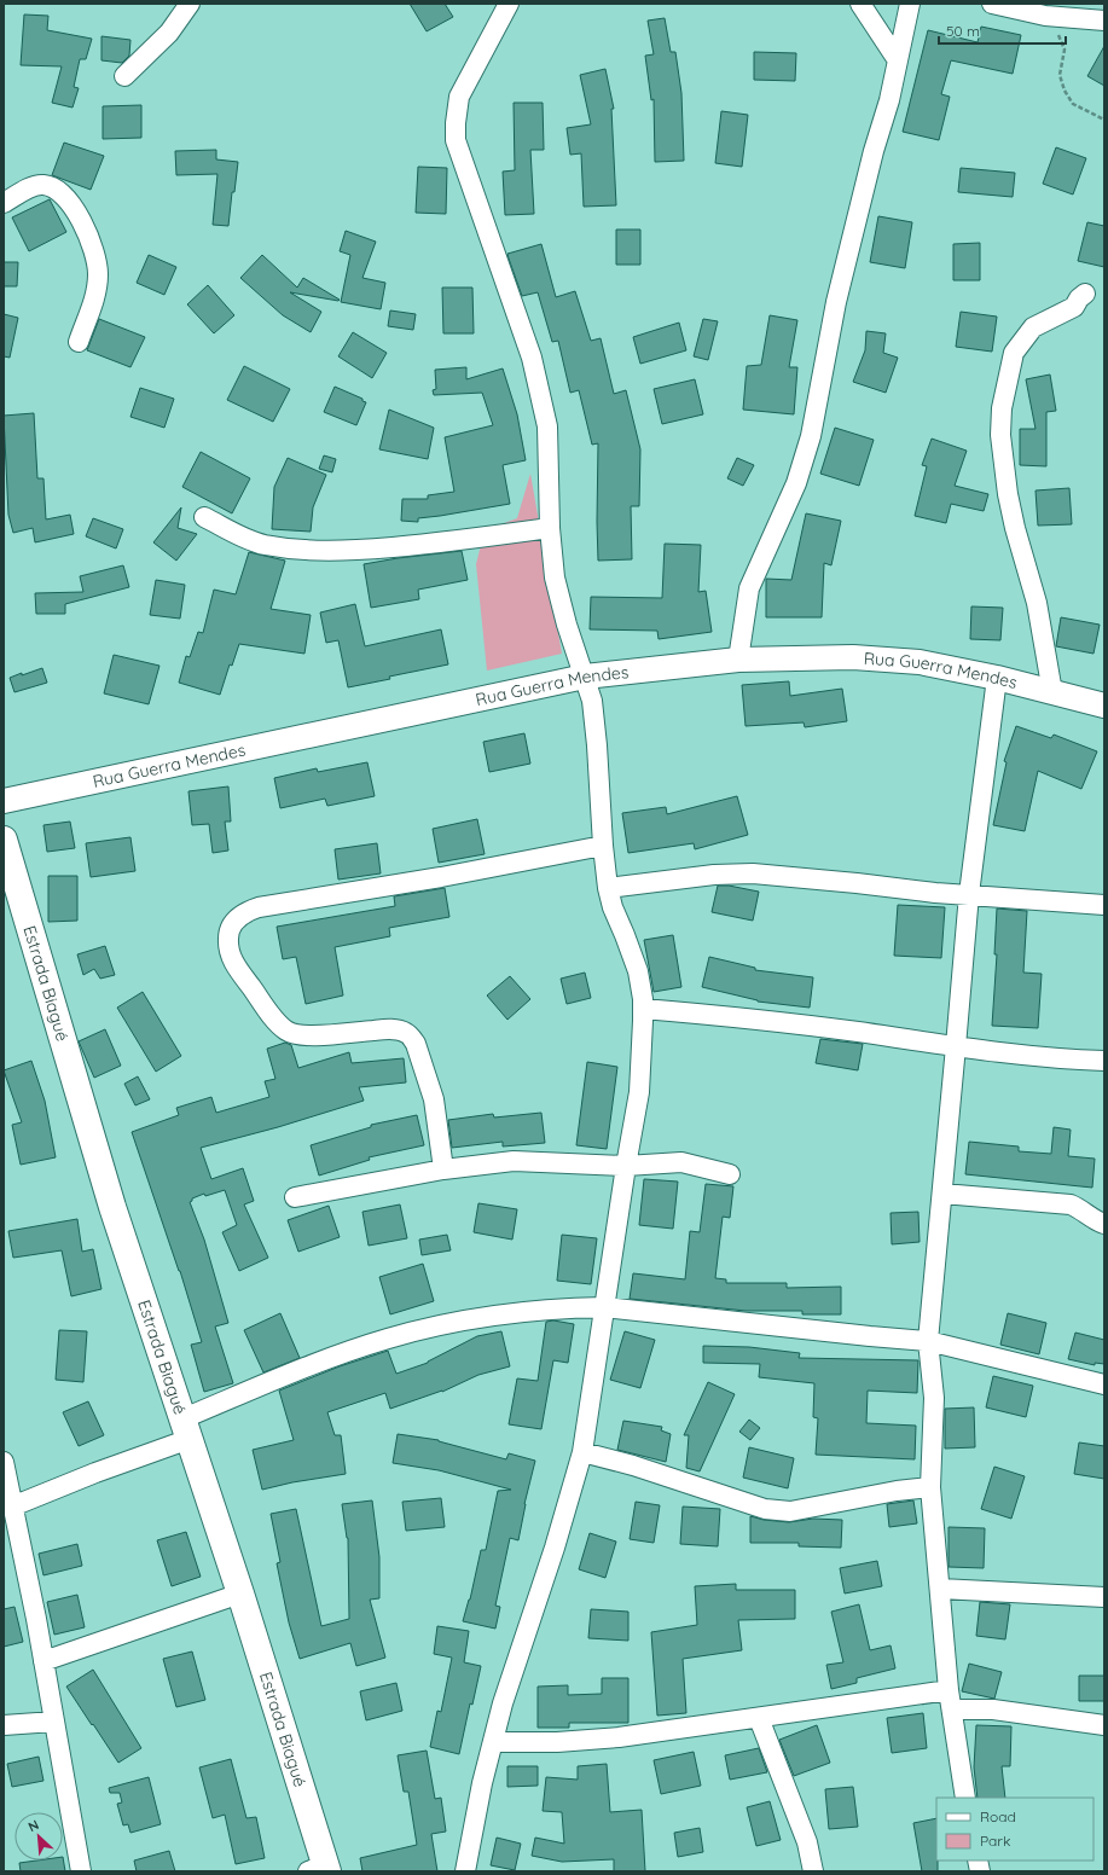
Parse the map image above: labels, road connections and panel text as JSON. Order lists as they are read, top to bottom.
{
  "streets": {
    "main road": ["Estrada Biagué"],
    "street": ["Rua Guerra Mendes"]
  },
  "legend": ["Road", "Park"],
  "scale_bar": "50 m",
  "north": "top left"
}
